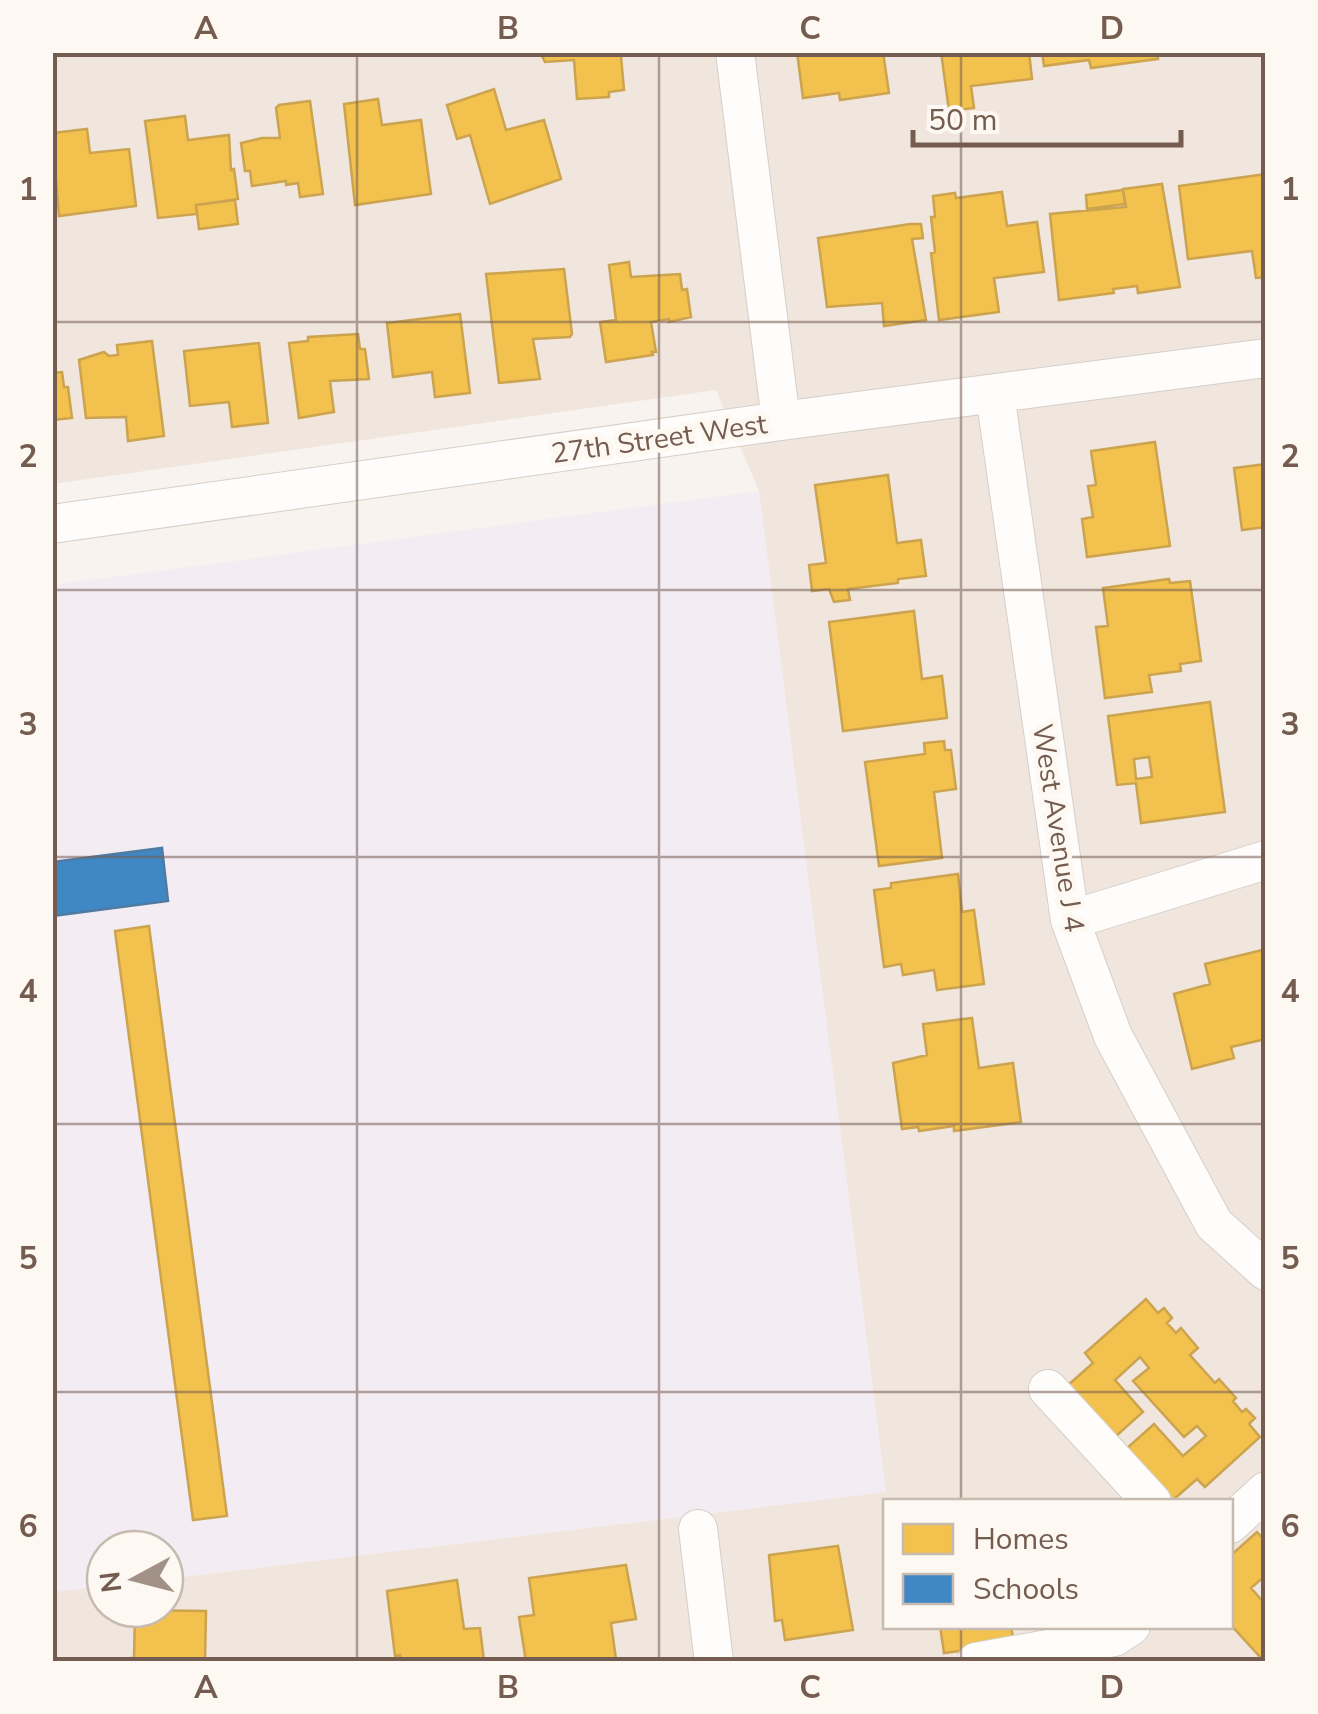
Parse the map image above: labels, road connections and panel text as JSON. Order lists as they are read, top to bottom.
{
  "streets": {
    "street": ["27th Street West", "West Avenue J 4"]
  },
  "crossings": [
    ["27th Street West", "West Avenue J 4"]
  ],
  "legend": ["Homes", "Schools"],
  "scale_bar": "50 m",
  "north": "left",
  "grid": {
    "columns": [
      "A",
      "B",
      "C",
      "D"
    ],
    "rows": [
      "1",
      "2",
      "3",
      "4",
      "5",
      "6"
    ]
  }
}
